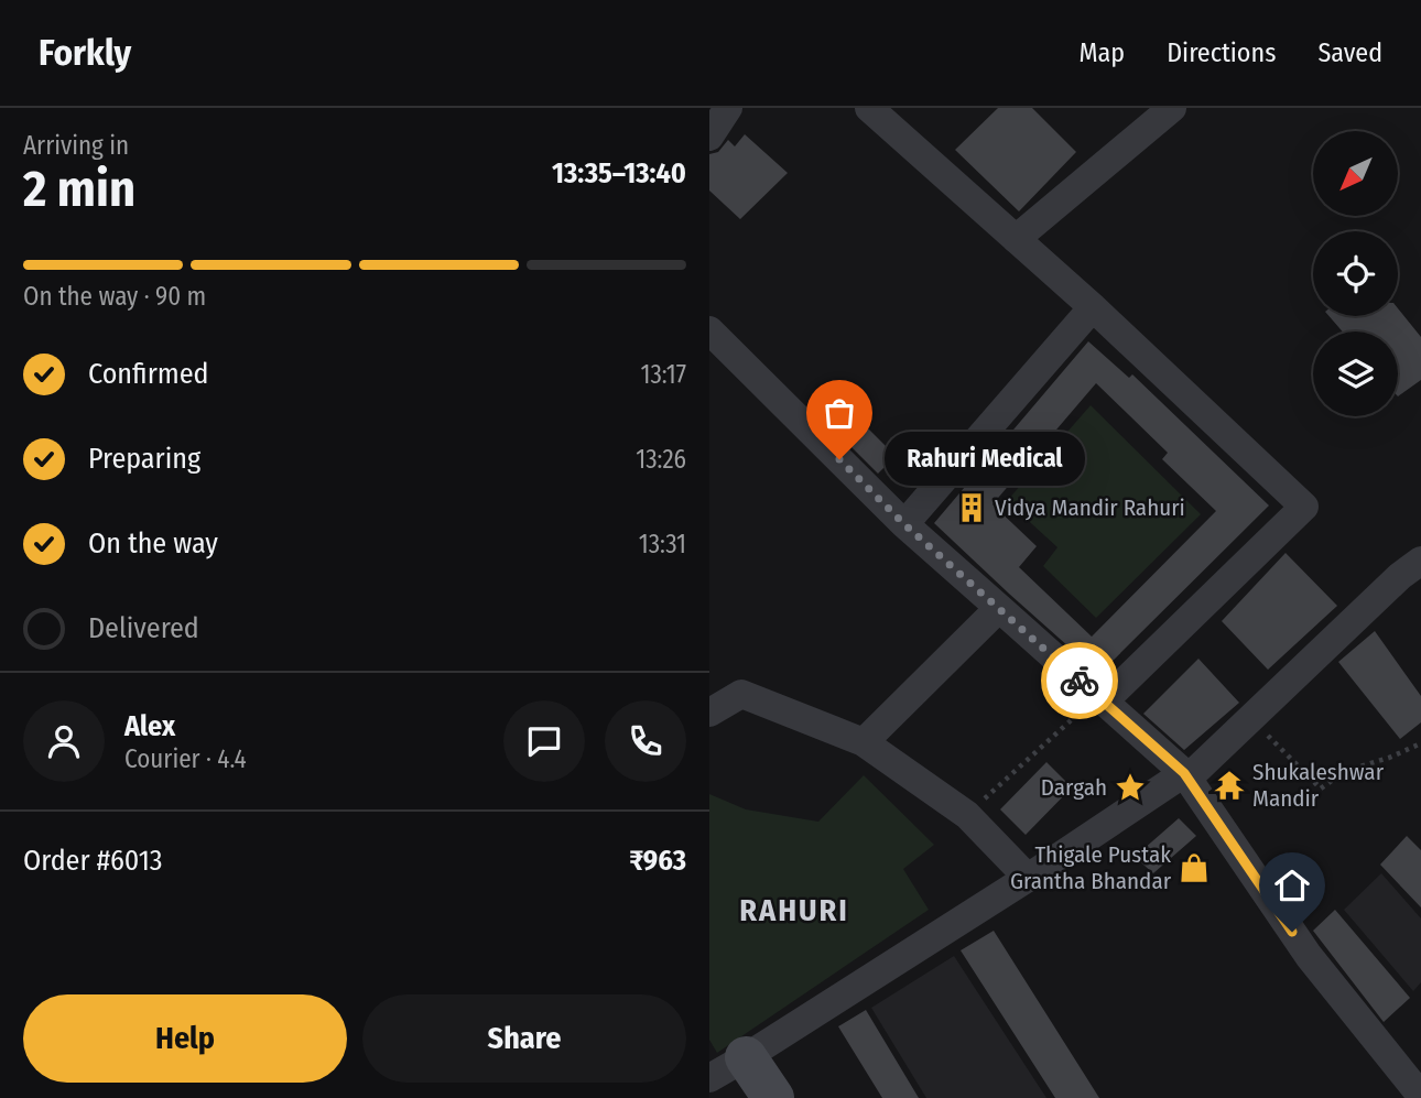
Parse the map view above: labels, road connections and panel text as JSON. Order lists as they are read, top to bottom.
{
  "districts": ["RAHURI"],
  "places": {
    "other": ["Rahuri Medical"],
    "building": ["Vidya Mandir Rahuri"],
    "temple": ["Shukaleshwar Mandir"],
    "place": ["Dargah"],
    "shop": ["Thigale Pustak Grantha Bhandar"]
  },
  "north": "bottom left",
  "page": {
    "header": "Forkly",
    "nav": ["Map", "Directions", "Saved"],
    "heading": ["2 min", "Arriving in", "13:35–13:40"],
    "panel": [
      "Alex",
      "Courier · 4.4",
      "Order #6013",
      "₹963"
    ],
    "bar": "On the way · 90 m",
    "list": [
      ["Confirmed", "13:17"],
      ["Preparing", "13:26"],
      ["On the way", "13:31"],
      "Delivered"
    ],
    "bubble": "Rahuri Medical",
    "buttons": ["Help", "Share"]
  }
}
